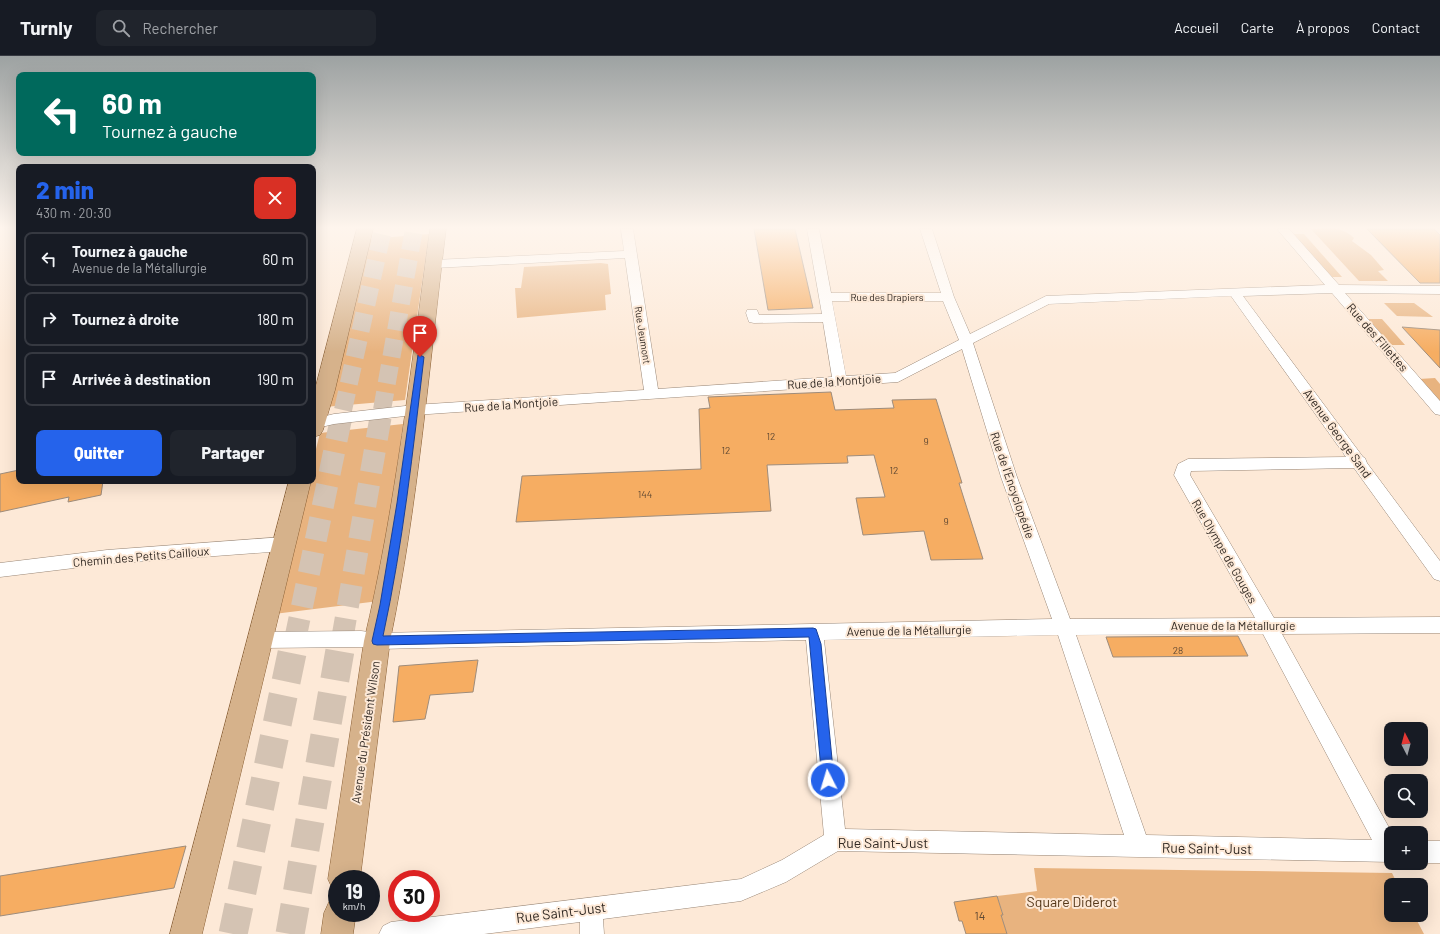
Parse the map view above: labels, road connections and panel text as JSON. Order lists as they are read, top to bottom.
{
  "streets": {
    "main road": ["Avenue du Président Wilson"],
    "street": [
      "Rue des Drapiers",
      "Rue Jeumont",
      "Rue des Fillettes",
      "Rue de la Montjoie",
      "Avenue George Sand",
      "Rue de l'Encyclopédie",
      "Rue Olympe de Gouges",
      "Chemin des Petits Cailloux",
      "Avenue de la Métallurgie",
      "Rue Saint-Just"
    ]
  },
  "crossings": [
    ["Rue des Drapiers", "Rue de l'Encyclopédie"],
    ["Rue Jeumont", "Rue de la Montjoie"],
    ["Rue des Fillettes", "Rue de la Montjoie"],
    ["Rue de la Montjoie", "Avenue George Sand"],
    ["Rue de la Montjoie", "Rue de l'Encyclopédie"],
    ["Rue de la Montjoie", "Avenue du Président Wilson"],
    ["Avenue George Sand", "Rue Olympe de Gouges"],
    ["Rue de l'Encyclopédie", "Avenue de la Métallurgie"],
    ["Rue de l'Encyclopédie", "Rue Saint-Just"],
    ["Rue Olympe de Gouges", "Avenue de la Métallurgie"],
    ["Avenue de la Métallurgie", "Avenue du Président Wilson"]
  ],
  "parks": ["Square Diderot"],
  "house_numbers": [
    "12",
    "9",
    "12",
    "12",
    "144",
    "9",
    "28",
    "14"
  ],
  "north": "top",
  "page": {
    "header": "Turnly",
    "search": "Rechercher",
    "nav": [
      "Accueil",
      "Carte",
      "À propos",
      "Contact"
    ],
    "turn": ["60 m", "Tournez à gauche"],
    "heading": ["2 min", "430 m · 20:30"],
    "list": [
      {
        "name": "Tournez à gauche",
        "note": "Avenue de la Métallurgie",
        "value": "60 m"
      },
      {
        "name": "Tournez à droite",
        "value": "180 m"
      },
      {
        "name": "Arrivée à destination",
        "value": "190 m"
      }
    ],
    "buttons": ["Quitter", "Partager"],
    "map_buttons": ["+", "−"],
    "speed": "19 km/h",
    "limit": "30"
  }
}
